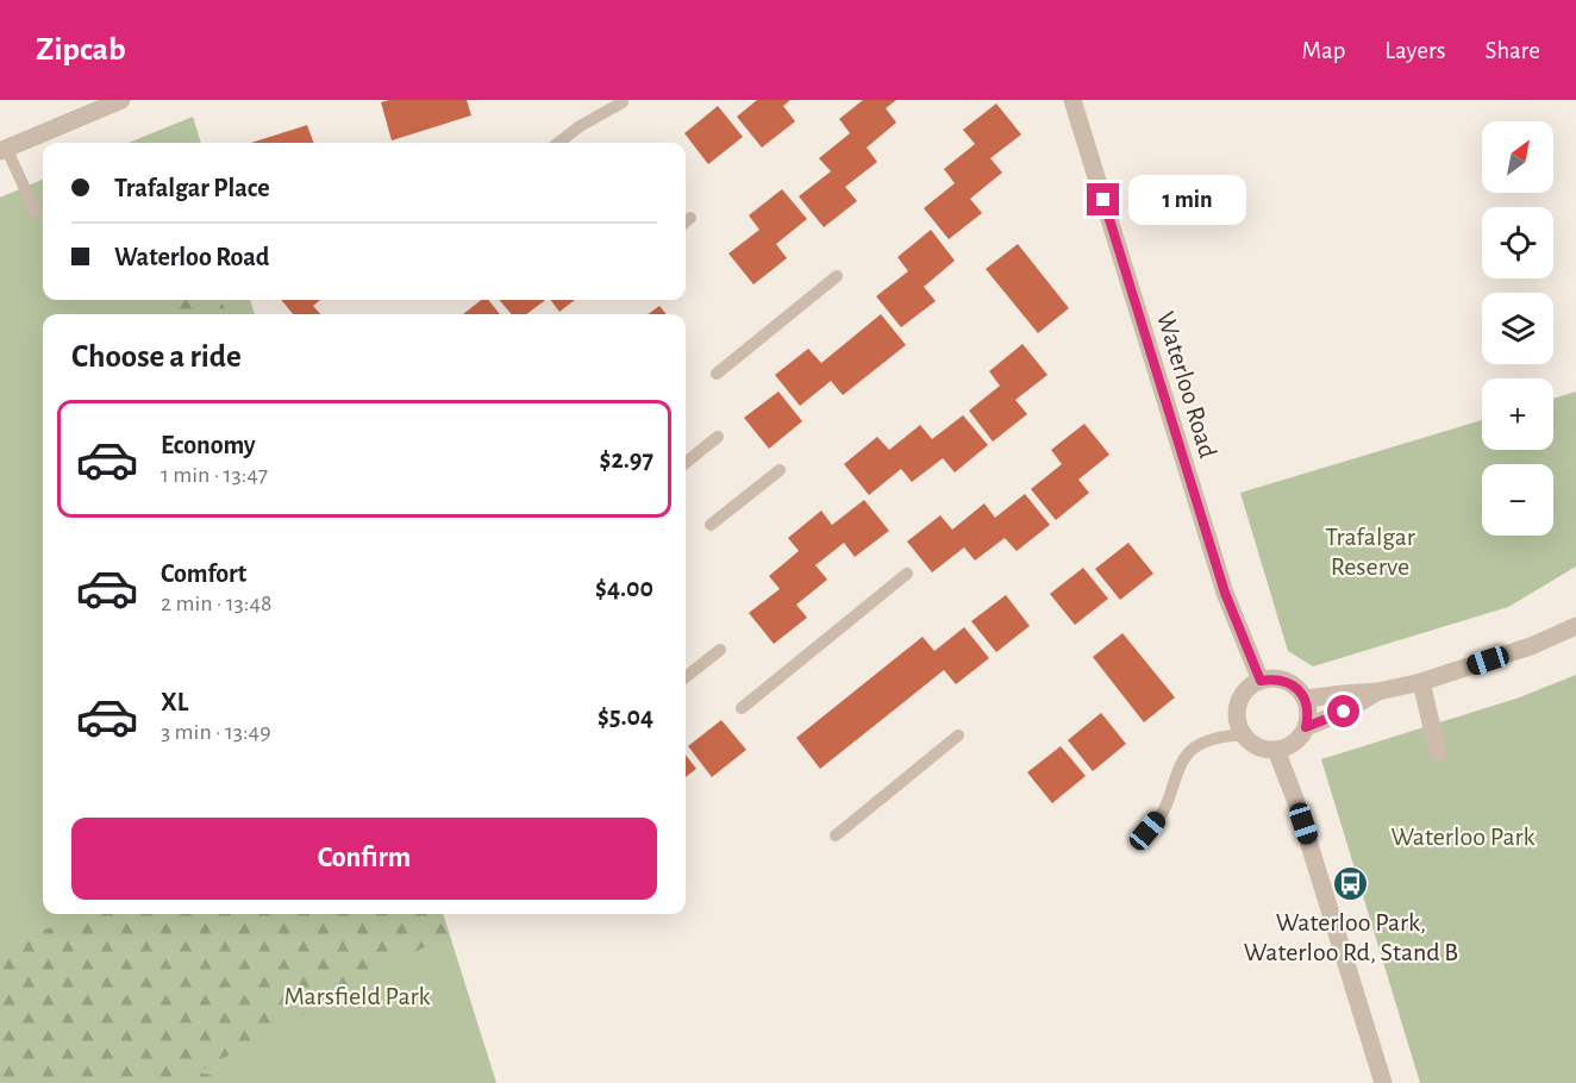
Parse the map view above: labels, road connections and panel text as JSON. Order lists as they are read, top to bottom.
{
  "streets": {
    "street": ["Waterloo Road"]
  },
  "parks": ["Trafalgar Reserve", "Waterloo Park", "Marsfield Park"],
  "places": {
    "bus stop": ["Waterloo Park, Waterloo Rd, Stand B"]
  },
  "north": "top right",
  "page": {
    "header": "Zipcab",
    "nav": ["Map", "Layers", "Share"],
    "map_buttons": ["+", "−"],
    "banner": ["Trafalgar Place", "Waterloo Road"],
    "bubble": "1 min",
    "heading": "Choose a ride",
    "list": [
      {
        "name": "Economy",
        "note": "1 min · 13:47",
        "value": "$2.97"
      },
      {
        "name": "Comfort",
        "note": "2 min · 13:48",
        "value": "$4.00"
      },
      {
        "name": "XL",
        "note": "3 min · 13:49",
        "value": "$5.04"
      }
    ],
    "buttons": "Confirm"
  }
}
